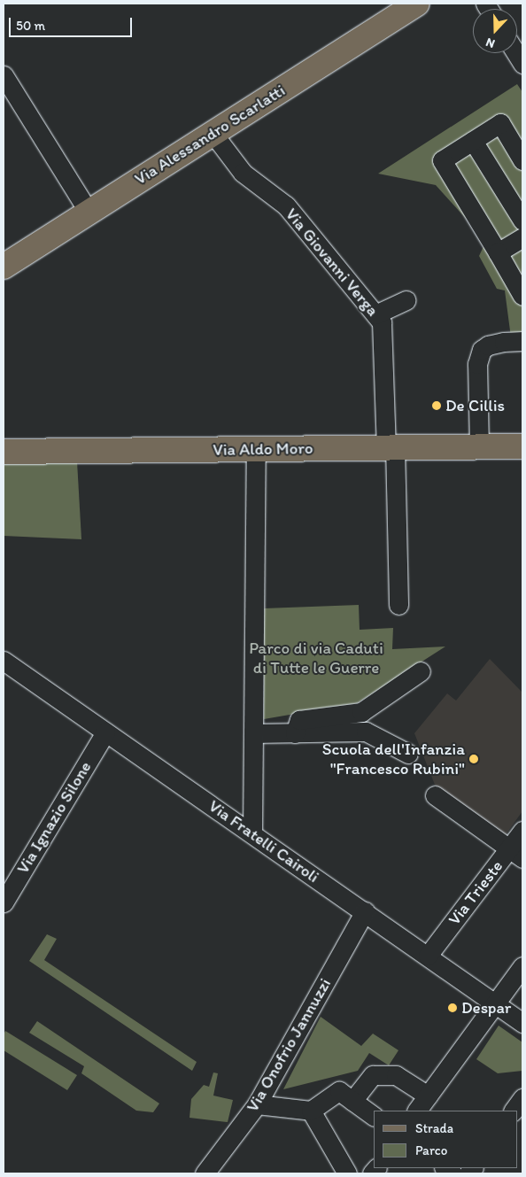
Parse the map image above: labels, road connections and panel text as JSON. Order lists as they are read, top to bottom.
{
  "streets": {
    "main road": ["Via Alessandro Scarlatti", "Via Aldo Moro"],
    "street": [
      "Via Giovanni Verga",
      "Via Ignazio Silone",
      "Via Fratelli Cairoli",
      "Via Trieste",
      "Via Onofrio Jannuzzi"
    ]
  },
  "crossings": [
    ["Via Alessandro Scarlatti", "Via Giovanni Verga"],
    ["Via Giovanni Verga", "Via Aldo Moro"],
    ["Via Ignazio Silone", "Via Fratelli Cairoli"],
    ["Via Fratelli Cairoli", "Via Trieste"],
    ["Via Fratelli Cairoli", "Via Onofrio Jannuzzi"]
  ],
  "parks": ["Parco di via Caduti di Tutte le Guerre"],
  "places": ["De Cillis", "Scuola dell'Infanzia \"Francesco Rubini\"", "Despar"],
  "legend": ["Strada", "Parco"],
  "scale_bar": "50 m",
  "north": "bottom"
}
